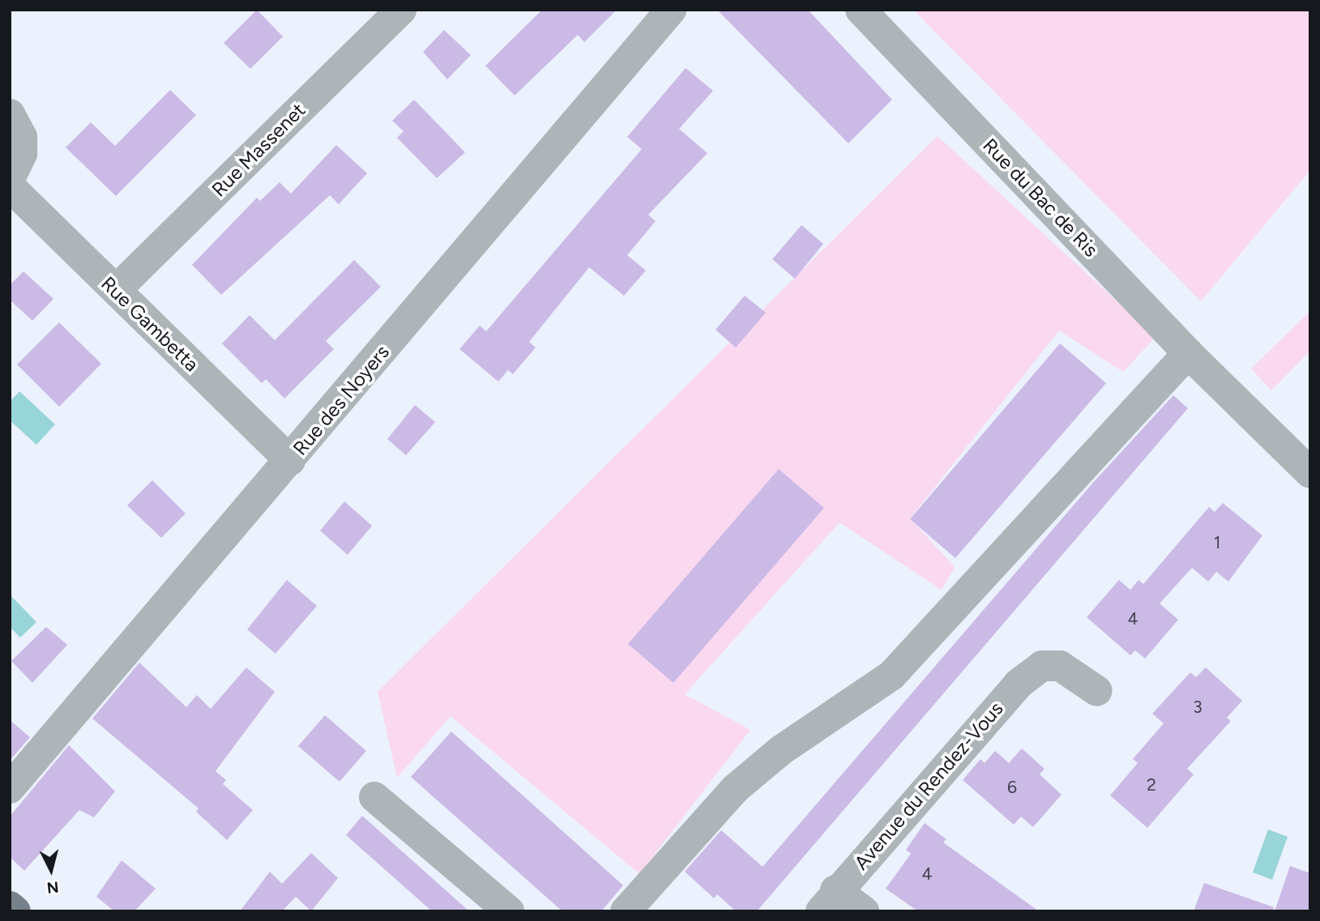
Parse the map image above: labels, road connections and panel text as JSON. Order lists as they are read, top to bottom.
{
  "streets": {
    "street": [
      "Rue Massenet",
      "Rue du Bac de Ris",
      "Rue Gambetta",
      "Rue des Noyers",
      "Avenue du Rendez-Vous"
    ]
  },
  "crossings": [
    ["Rue Massenet", "Rue Gambetta"],
    ["Rue Gambetta", "Rue des Noyers"]
  ],
  "house_numbers": [
    "1",
    "4",
    "3",
    "2",
    "6",
    "4"
  ],
  "north": "bottom"
}
